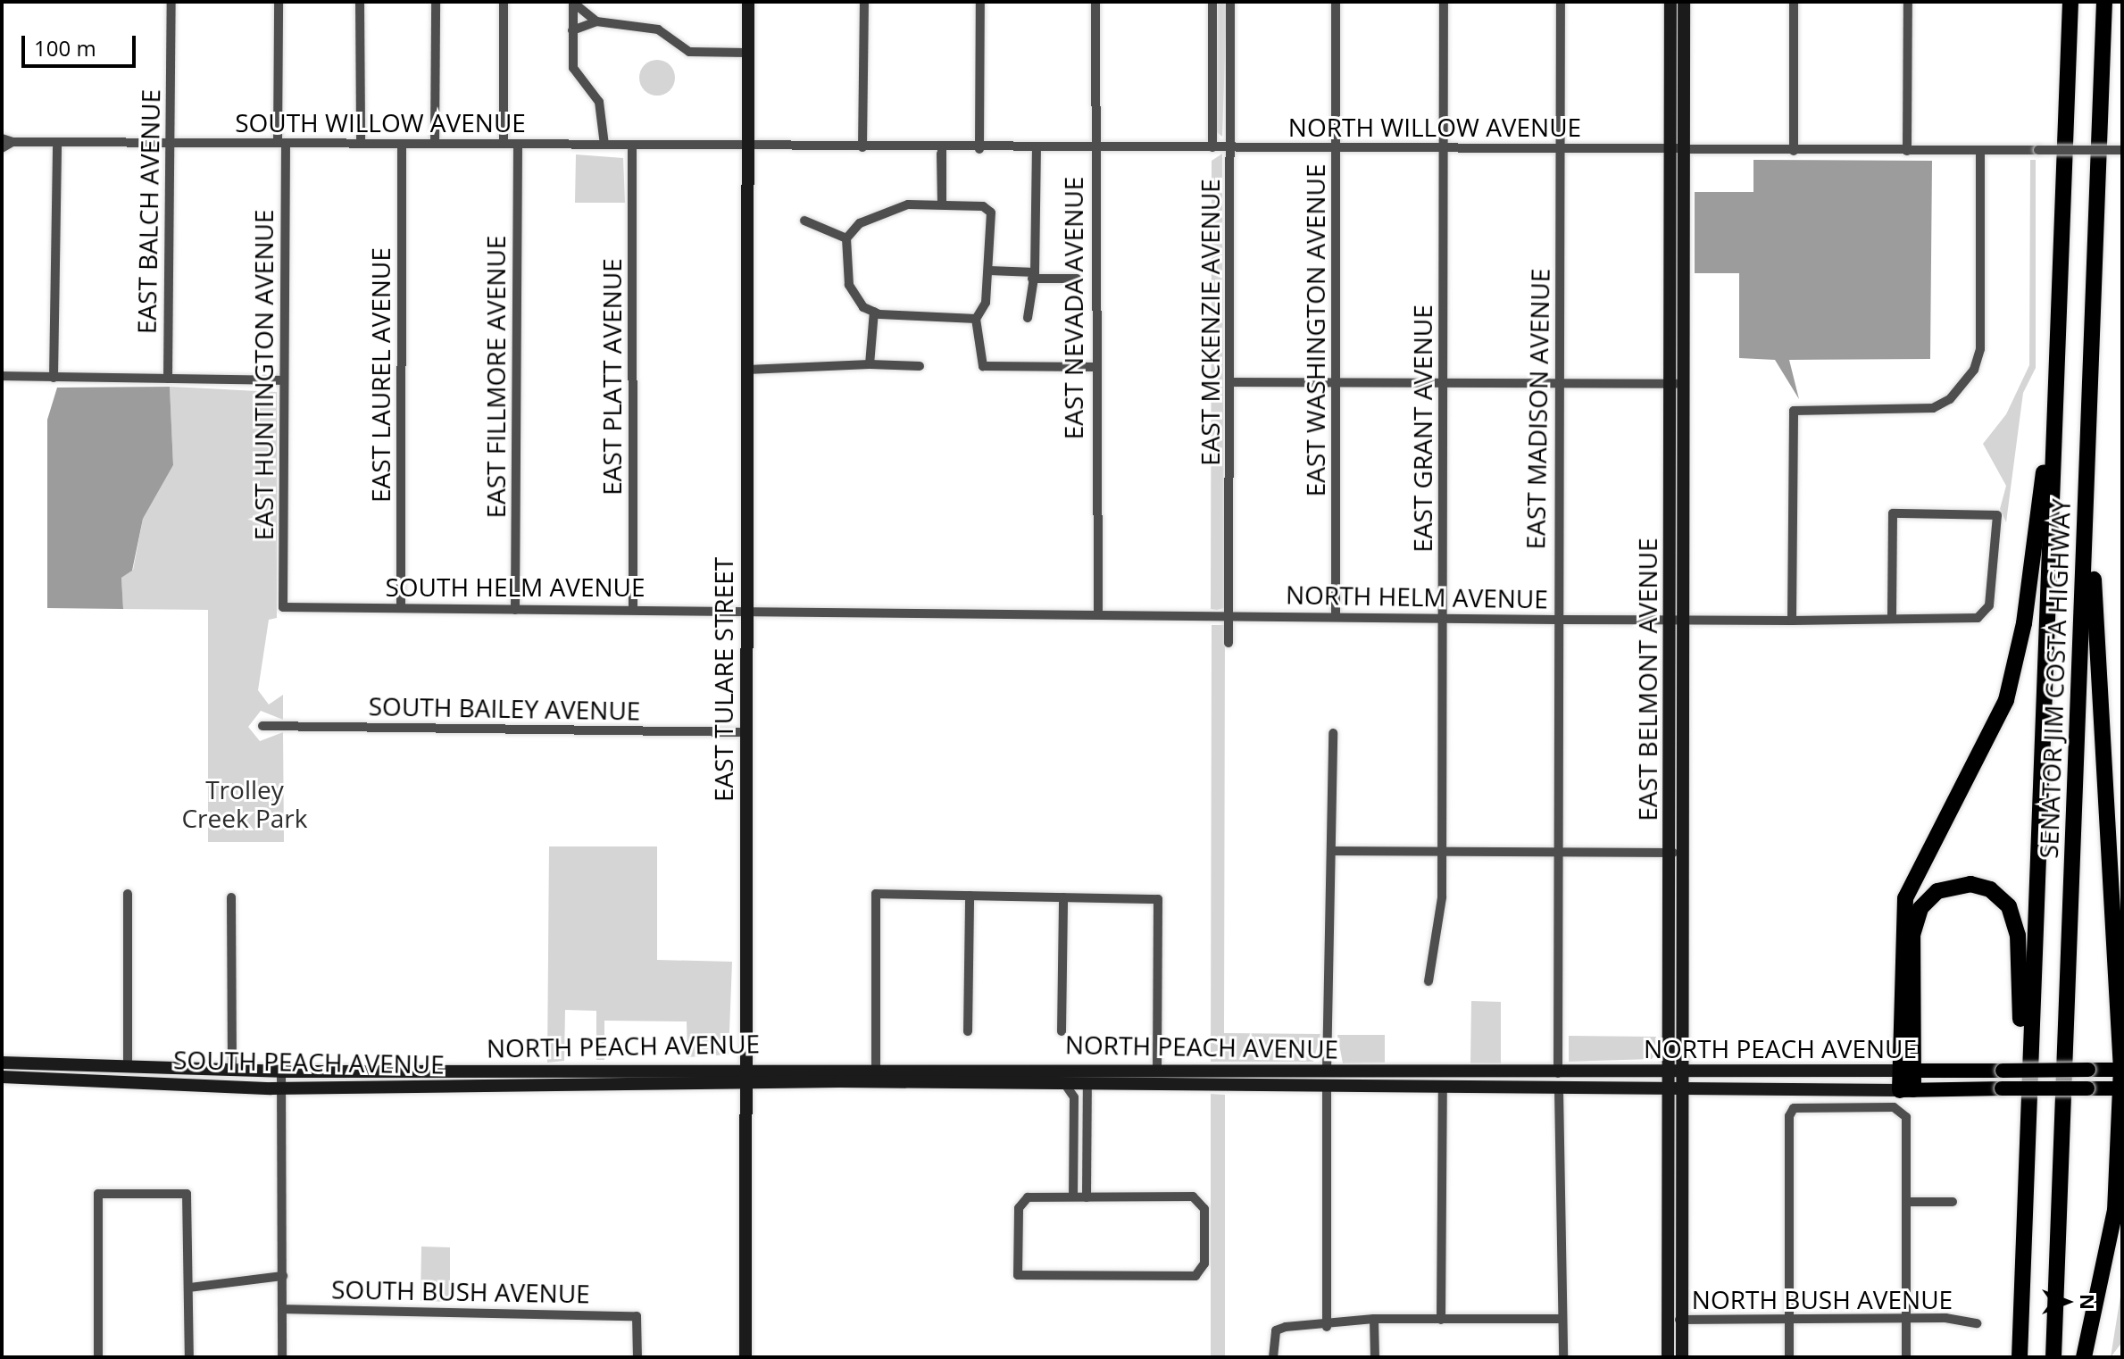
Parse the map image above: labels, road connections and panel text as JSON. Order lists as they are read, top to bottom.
{
  "streets": {
    "highway": ["SENATOR JIM COSTA HIGHWAY"],
    "main road": [
      "EAST TULARE STREET",
      "EAST BELMONT AVENUE",
      "NORTH PEACH AVENUE",
      "SOUTH PEACH AVENUE"
    ],
    "street": [
      "SOUTH WILLOW AVENUE",
      "NORTH WILLOW AVENUE",
      "EAST BALCH AVENUE",
      "EAST NEVADA AVENUE",
      "EAST MCKENZIE AVENUE",
      "EAST WASHINGTON AVENUE",
      "EAST HUNTINGTON AVENUE",
      "EAST LAUREL AVENUE",
      "EAST FILLMORE AVENUE",
      "EAST PLATT AVENUE",
      "EAST MADISON AVENUE",
      "EAST GRANT AVENUE",
      "SOUTH HELM AVENUE",
      "NORTH HELM AVENUE",
      "SOUTH BAILEY AVENUE",
      "SOUTH BUSH AVENUE",
      "NORTH BUSH AVENUE"
    ]
  },
  "crossings": [
    ["SOUTH WILLOW AVENUE", "NORTH WILLOW AVENUE"],
    ["SOUTH WILLOW AVENUE", "EAST BALCH AVENUE"],
    ["SOUTH WILLOW AVENUE", "EAST HUNTINGTON AVENUE"],
    ["SOUTH WILLOW AVENUE", "EAST LAUREL AVENUE"],
    ["SOUTH WILLOW AVENUE", "EAST FILLMORE AVENUE"],
    ["SOUTH WILLOW AVENUE", "EAST PLATT AVENUE"],
    ["SOUTH WILLOW AVENUE", "EAST TULARE STREET"],
    ["NORTH WILLOW AVENUE", "EAST NEVADA AVENUE"],
    ["NORTH WILLOW AVENUE", "EAST MCKENZIE AVENUE"],
    ["NORTH WILLOW AVENUE", "EAST WASHINGTON AVENUE"],
    ["NORTH WILLOW AVENUE", "EAST MADISON AVENUE"],
    ["NORTH WILLOW AVENUE", "EAST GRANT AVENUE"],
    ["NORTH WILLOW AVENUE", "EAST TULARE STREET"],
    ["NORTH WILLOW AVENUE", "EAST BELMONT AVENUE"],
    ["EAST NEVADA AVENUE", "NORTH HELM AVENUE"],
    ["EAST MCKENZIE AVENUE", "NORTH HELM AVENUE"],
    ["EAST WASHINGTON AVENUE", "NORTH HELM AVENUE"],
    ["EAST HUNTINGTON AVENUE", "SOUTH HELM AVENUE"],
    ["EAST LAUREL AVENUE", "SOUTH HELM AVENUE"],
    ["EAST FILLMORE AVENUE", "SOUTH HELM AVENUE"],
    ["EAST PLATT AVENUE", "SOUTH HELM AVENUE"],
    ["EAST MADISON AVENUE", "NORTH HELM AVENUE"],
    ["EAST MADISON AVENUE", "NORTH PEACH AVENUE"],
    ["EAST GRANT AVENUE", "NORTH HELM AVENUE"],
    ["SOUTH HELM AVENUE", "NORTH HELM AVENUE"],
    ["SOUTH HELM AVENUE", "EAST TULARE STREET"],
    ["NORTH HELM AVENUE", "EAST TULARE STREET"],
    ["NORTH HELM AVENUE", "EAST BELMONT AVENUE"],
    ["EAST TULARE STREET", "SOUTH BAILEY AVENUE"],
    ["EAST TULARE STREET", "NORTH PEACH AVENUE"],
    ["EAST TULARE STREET", "SOUTH PEACH AVENUE"],
    ["EAST BELMONT AVENUE", "NORTH PEACH AVENUE"],
    ["EAST BELMONT AVENUE", "NORTH BUSH AVENUE"],
    ["NORTH PEACH AVENUE", "SOUTH PEACH AVENUE"]
  ],
  "parks": ["Trolley Creek Park"],
  "scale_bar": "100 m",
  "north": "right"
}
